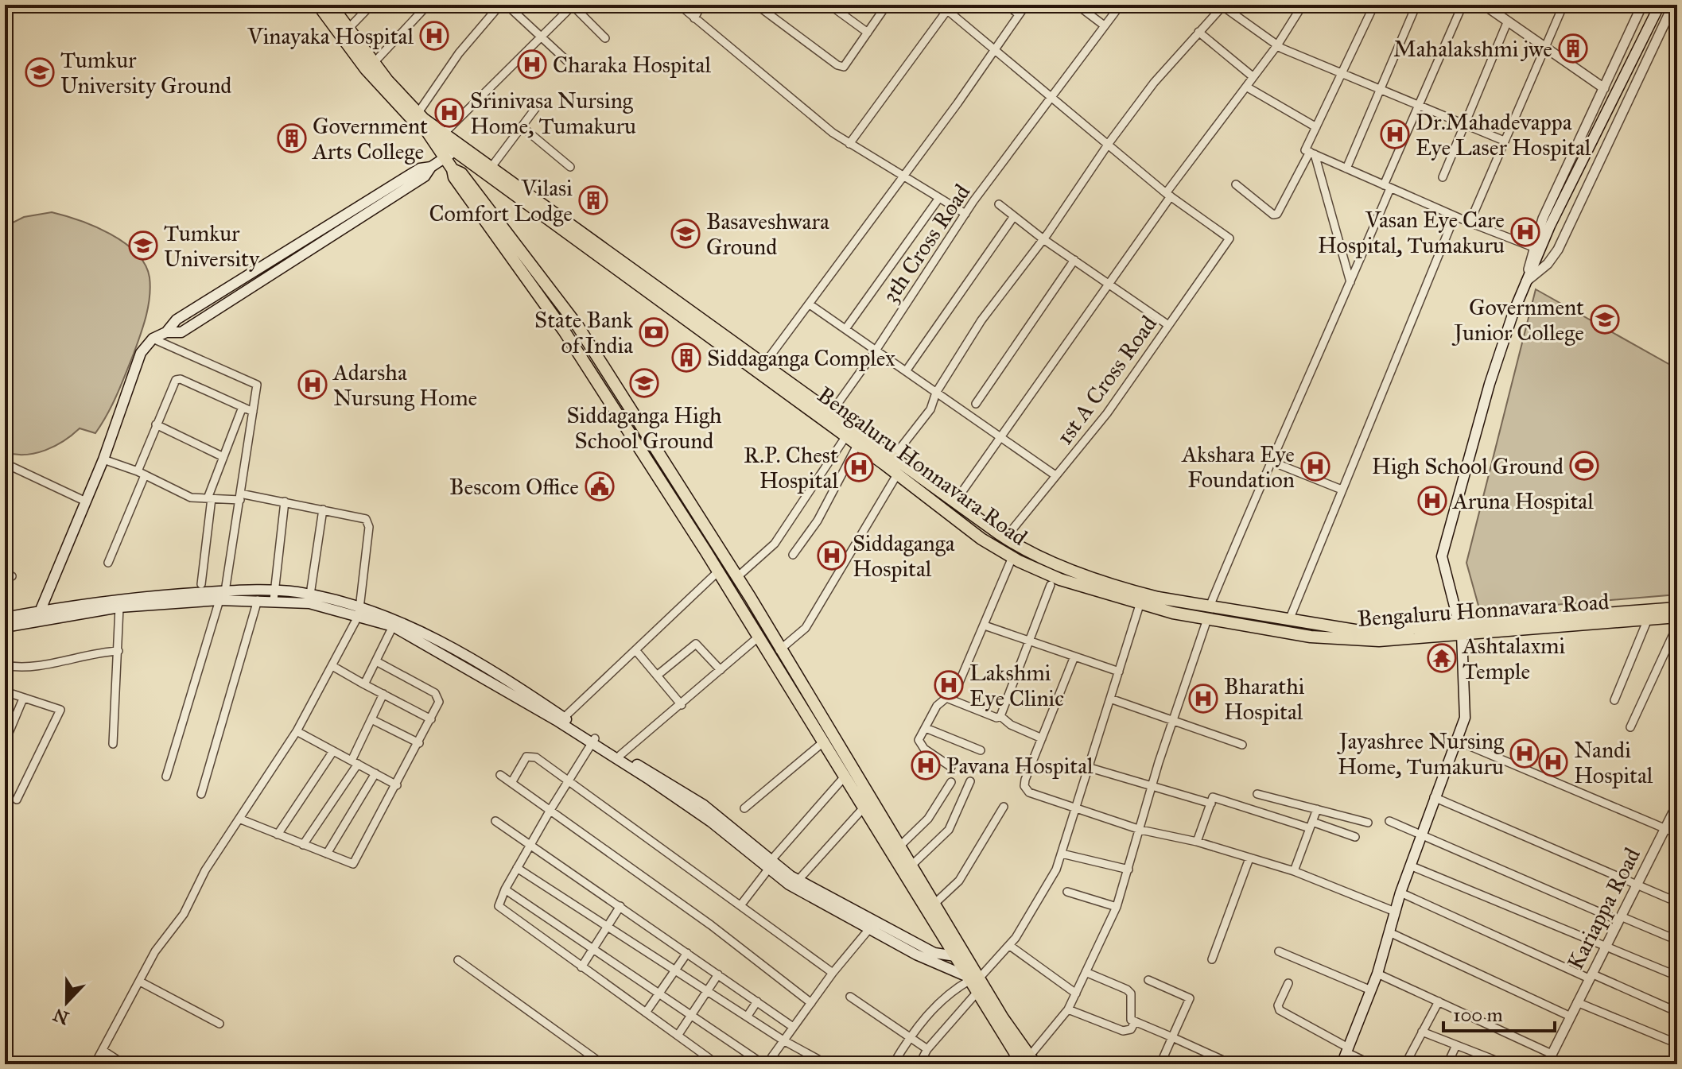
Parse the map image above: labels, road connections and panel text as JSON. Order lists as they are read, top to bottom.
{
  "streets": {
    "main road": ["Bengaluru Honnavara Road"],
    "street": ["3th Cross Road", "1st A Cross Road", "Kariappa Road"]
  },
  "crossings": [
    ["3th Cross Road", "Bengaluru Honnavara Road"],
    ["1st A Cross Road", "Bengaluru Honnavara Road"]
  ],
  "places": {
    "hospital": [
      "Vinayaka Hospital",
      "Charaka Hospital",
      "Srinivasa Nursing Home, Tumakuru",
      "Dr.Mahadevappa Eye Laser Hospital",
      "Vasan Eye Care Hospital, Tumakuru",
      "Adarsha Nursung Home",
      "Akshara Eye Foundation",
      "R.P. Chest Hospital",
      "Aruna Hospital",
      "Siddaganga Hospital",
      "Lakshmi Eye Clinic",
      "Bharathi Hospital",
      "Jayashree Nursing Home, Tumakuru",
      "Nandi Hospital",
      "Pavana Hospital"
    ],
    "building": [
      "Mahalakshmi jwe",
      "Government Arts College",
      "Vilasi Comfort Lodge",
      "Siddaganga Complex"
    ],
    "school or university": [
      "Tumkur University Ground",
      "Basaveshwara Ground",
      "Tumkur University",
      "Government Junior College",
      "Siddaganga High School Ground"
    ],
    "bank": ["State Bank of India"],
    "sports": ["High School Ground"],
    "public building": ["Bescom Office"],
    "temple": ["Ashtalaxmi Temple"]
  },
  "scale_bar": "100 m",
  "north": "bottom"
}
